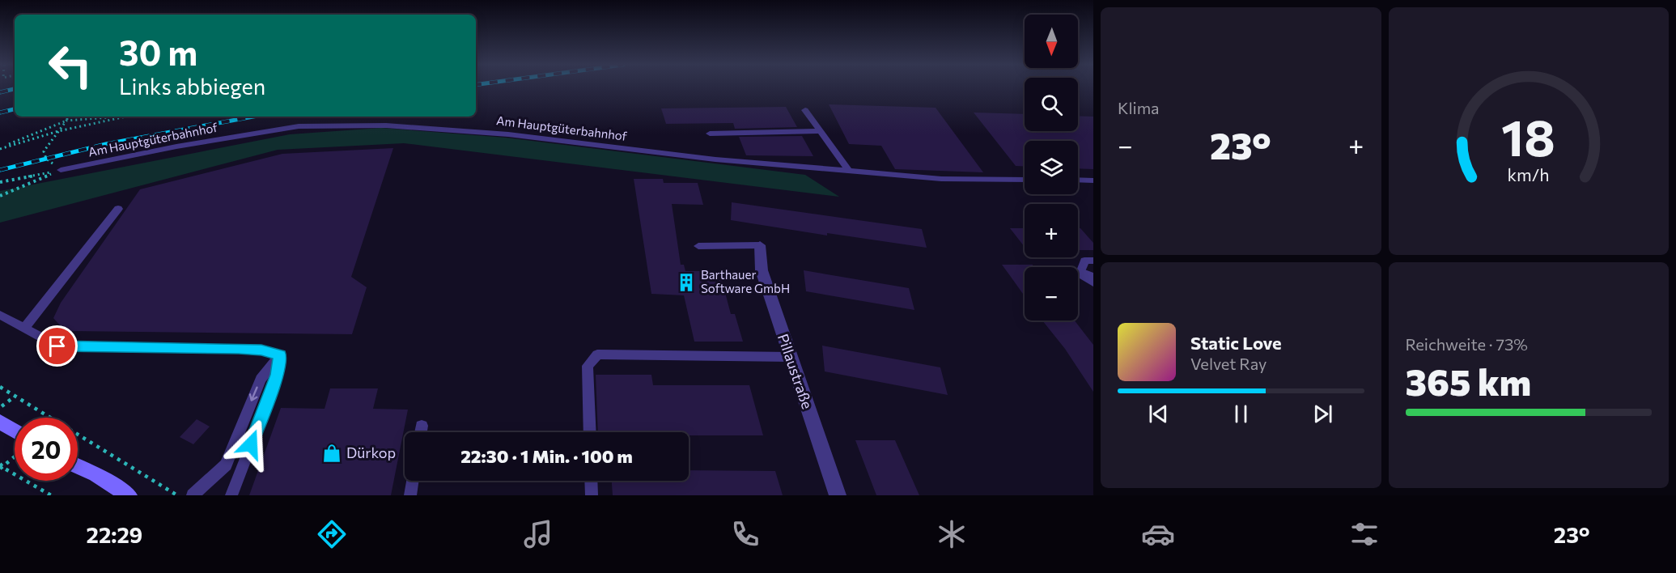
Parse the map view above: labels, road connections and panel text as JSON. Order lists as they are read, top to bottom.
{
  "streets": {
    "street": ["Pillaustraße"],
    "lane": ["Am Hauptgüterbahnhof"]
  },
  "places": {
    "building": ["Barthauer Software GmbH"],
    "shop": ["Dürkop"]
  },
  "north": "bottom",
  "page": {
    "tile": [
      "Klima",
      ["Reichweite · 73%", "365 km"]
    ],
    "map_buttons": ["+", "−"],
    "turn": ["30 m", "Links abbiegen"],
    "heat": ["−", "23°", "+"],
    "song": ["Static Love", "Velvet Ray"],
    "limit": "20",
    "trip": "22:30 · 1 Min. · 100 m",
    "tabs": ["22:29", "23°"],
    "gauge": ["18", "km/h"]
  }
}
